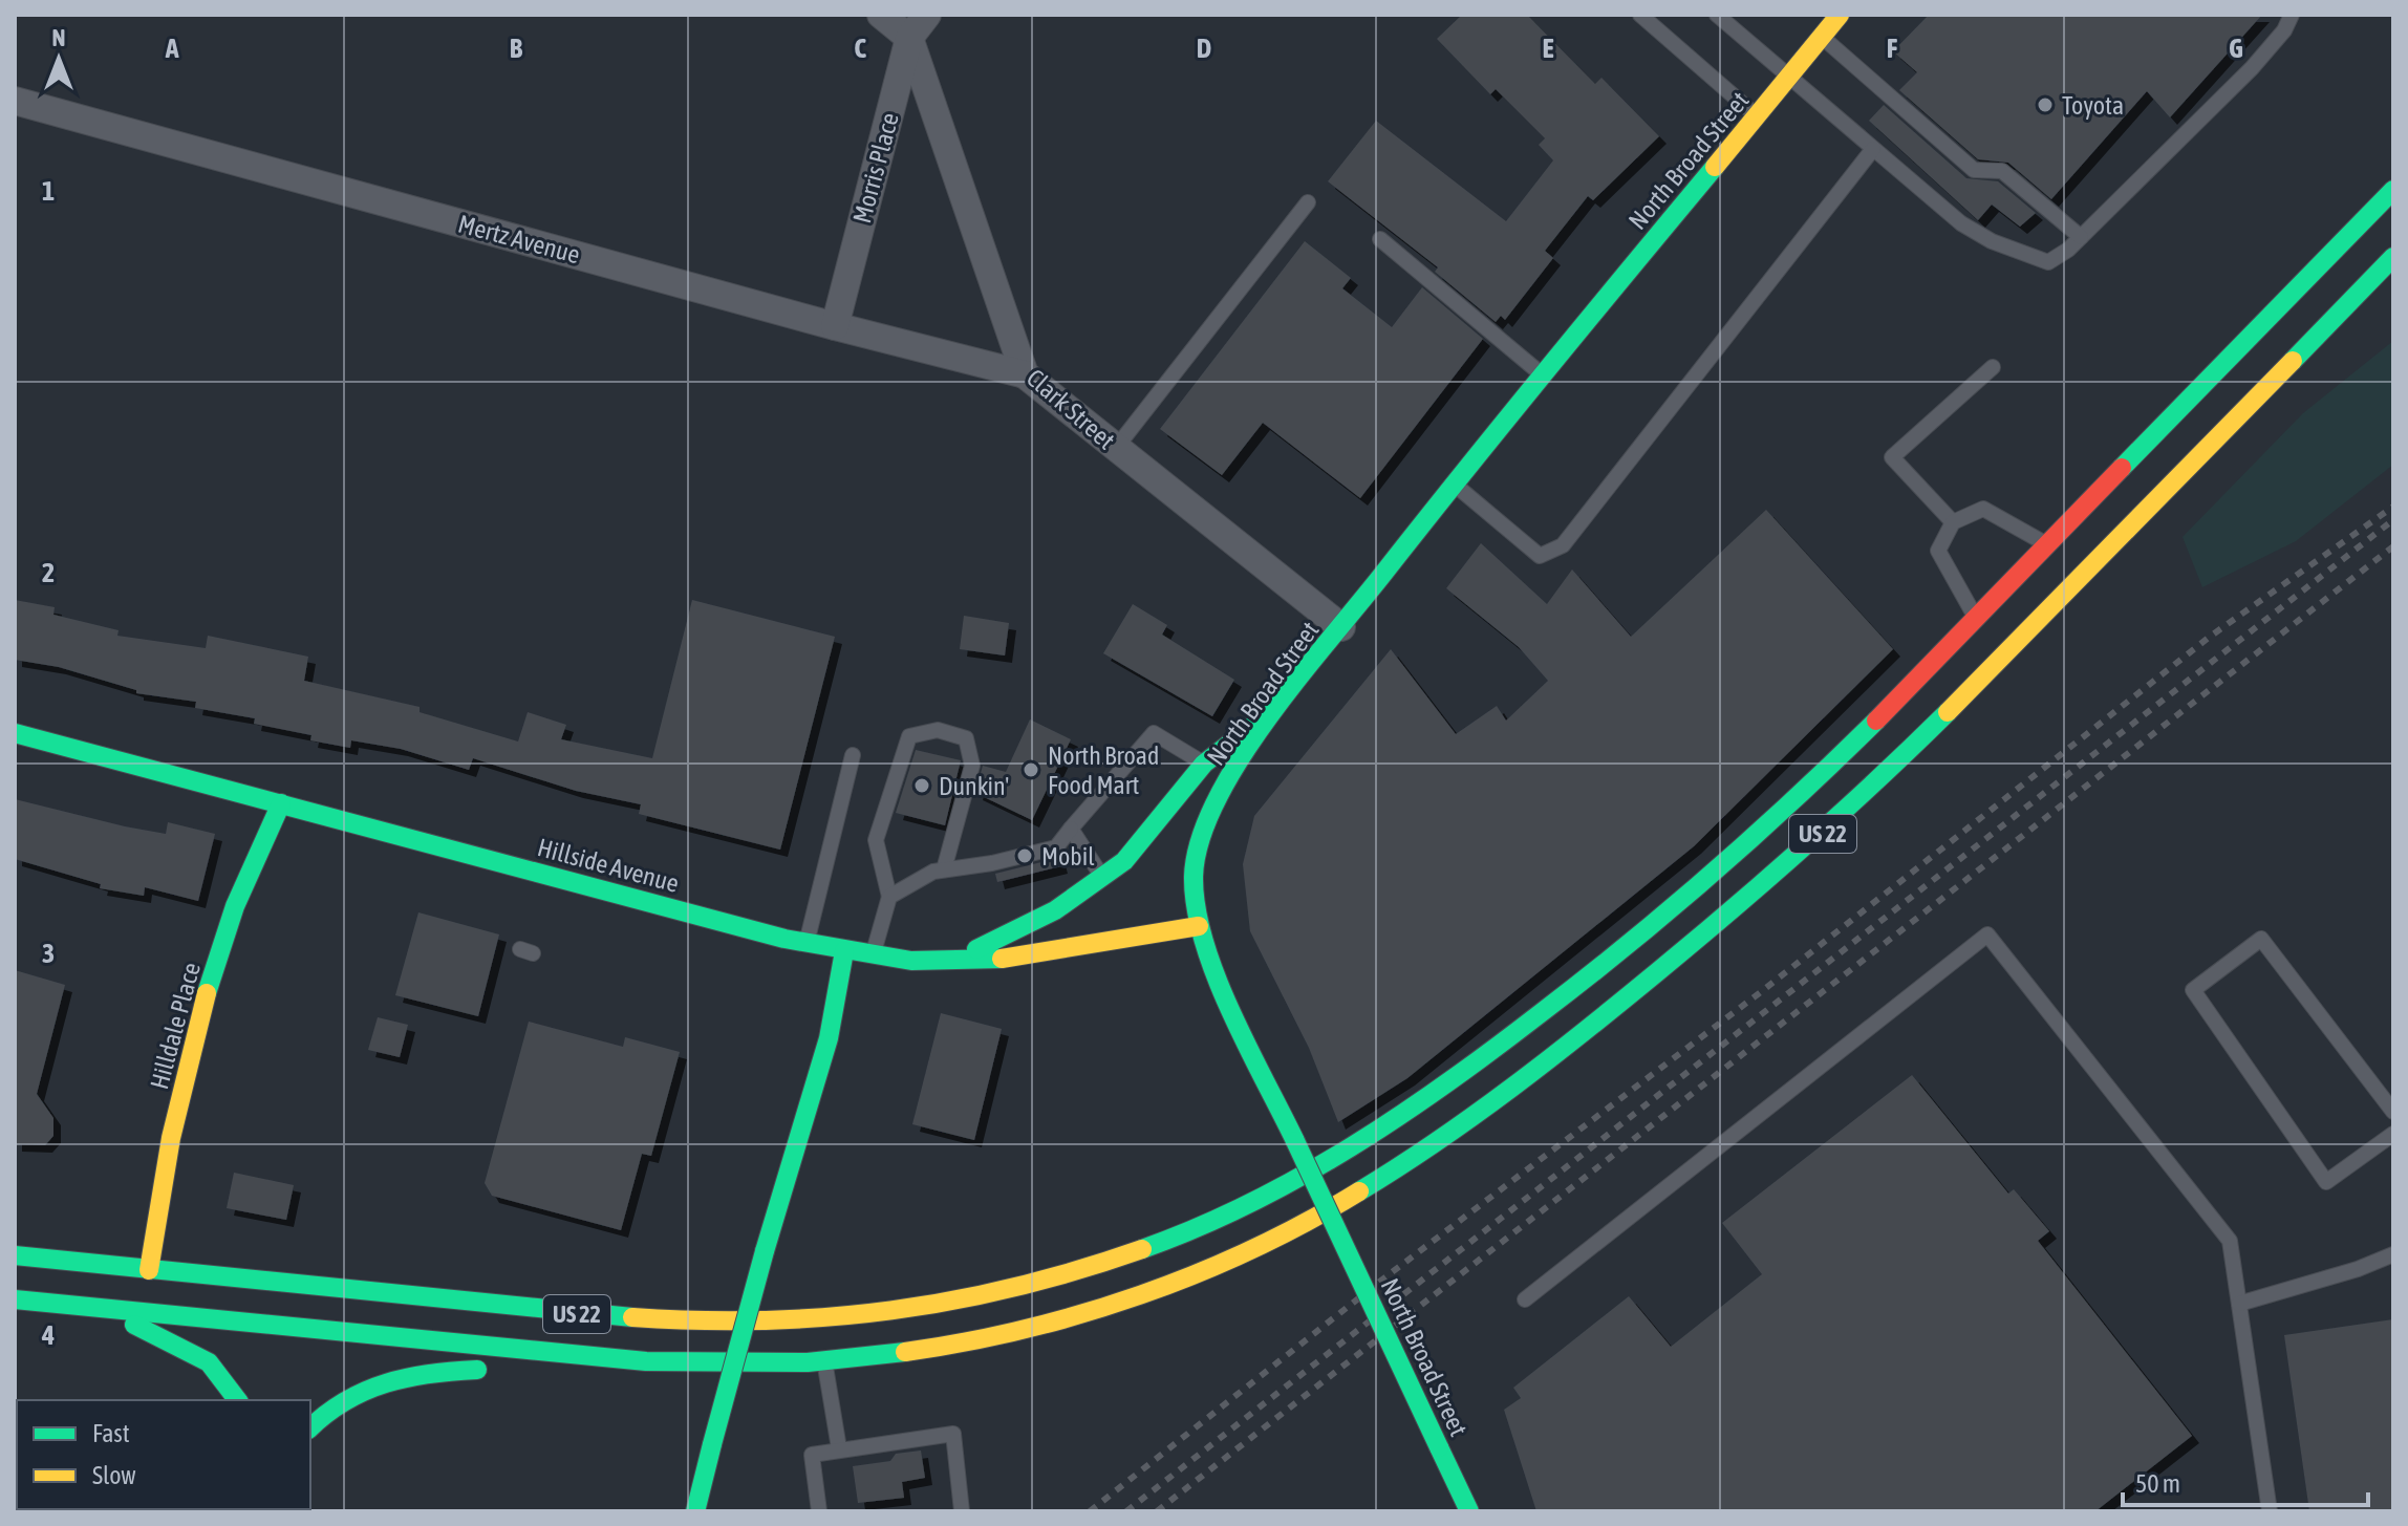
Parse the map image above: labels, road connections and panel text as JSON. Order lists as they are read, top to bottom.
{
  "streets": {
    "main road": [
      "North Broad Street",
      "US 22",
      "Hillside Avenue",
      "Hilldale Place"
    ],
    "street": ["Morris Place", "Mertz Avenue", "Clark Street"]
  },
  "crossings": [
    ["North Broad Street", "Clark Street"],
    ["North Broad Street", "Hillside Avenue"],
    ["Morris Place", "Mertz Avenue"],
    ["Morris Place", "Clark Street"],
    ["Mertz Avenue", "Clark Street"],
    ["US 22", "Hilldale Place"],
    ["Hillside Avenue", "Hilldale Place"]
  ],
  "places": [
    "Toyota",
    "North Broad Food Mart",
    "Dunkin'",
    "Mobil"
  ],
  "legend": ["Fast", "Slow"],
  "scale_bar": "50 m",
  "north": "top",
  "grid": {
    "columns": [
      "A",
      "B",
      "C",
      "D",
      "E",
      "F",
      "G"
    ],
    "rows": [
      "1",
      "2",
      "3",
      "4"
    ]
  }
}
